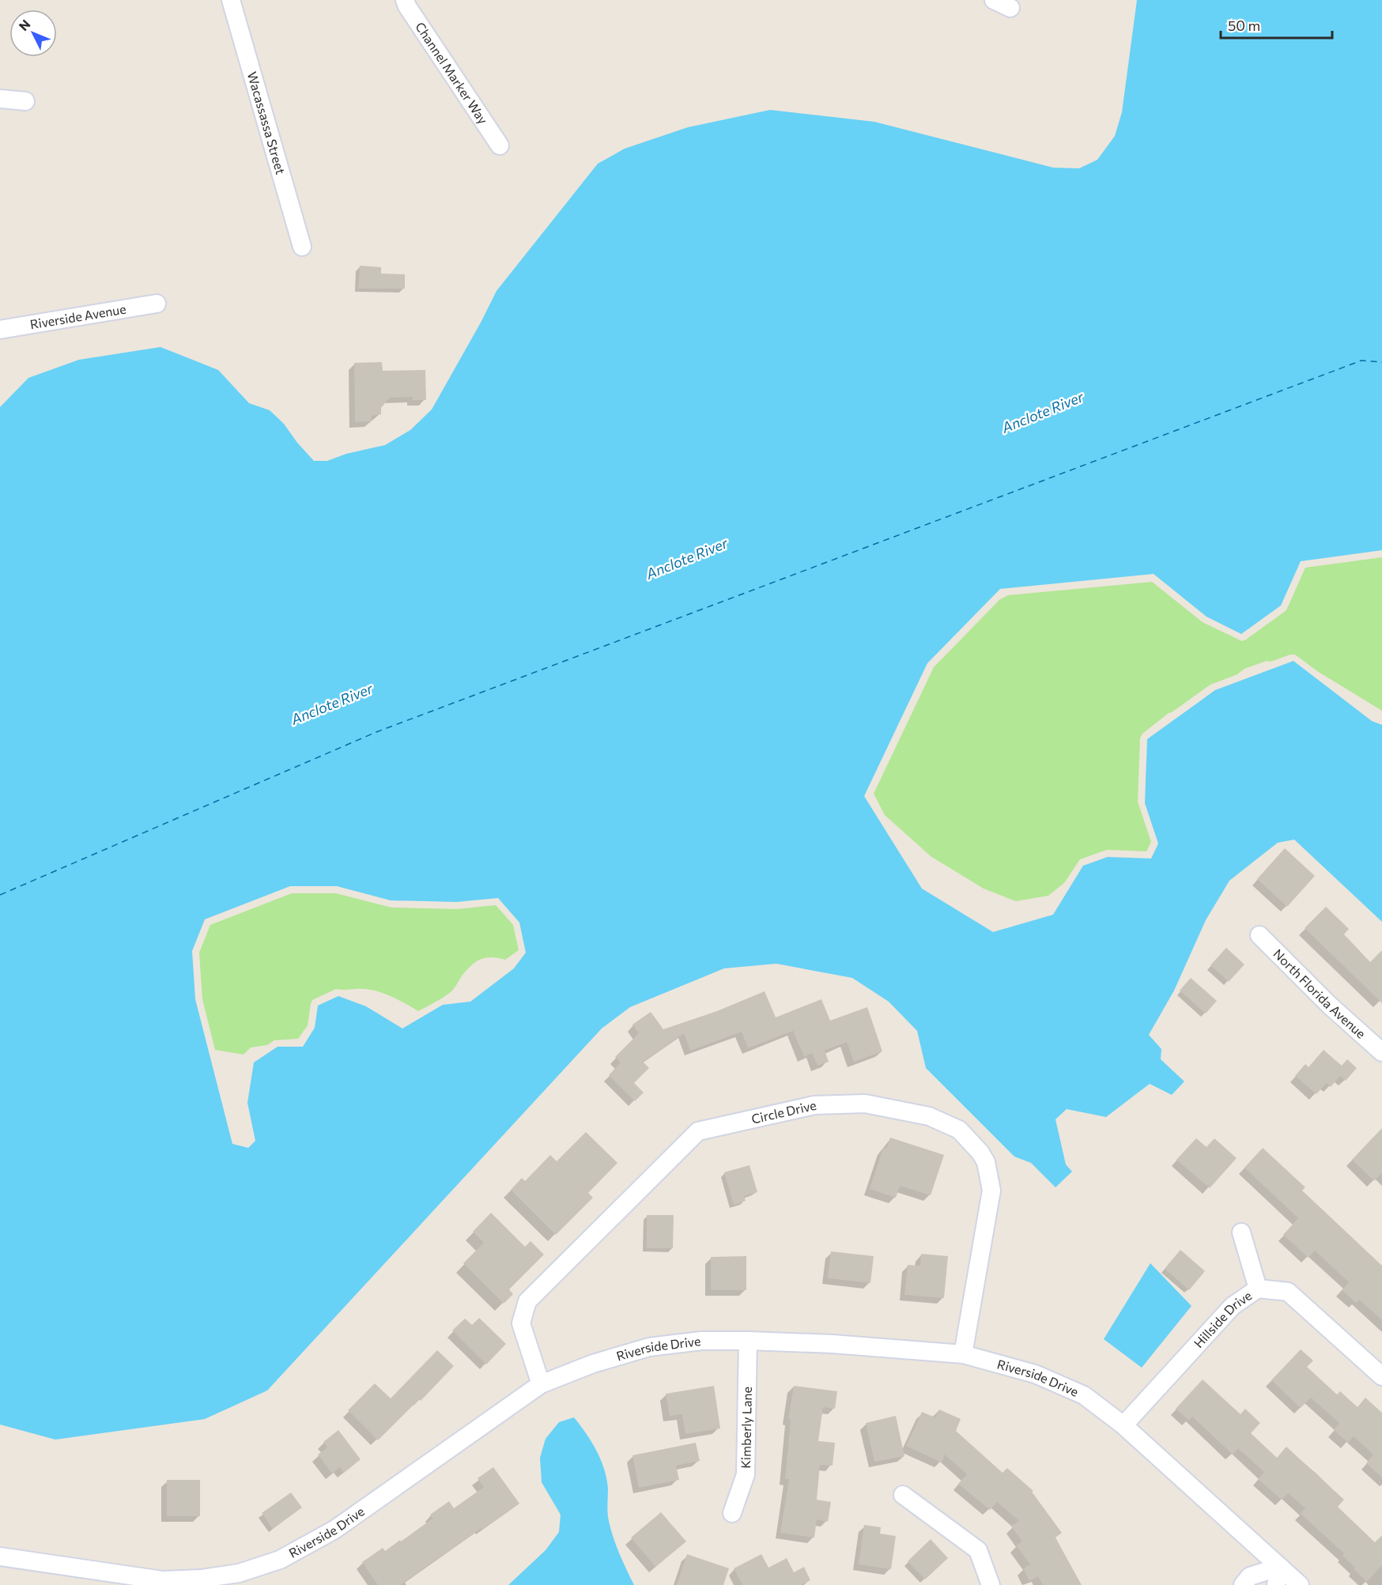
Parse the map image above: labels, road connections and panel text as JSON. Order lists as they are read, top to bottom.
{
  "streets": {
    "street": [
      "Channel Marker Way",
      "Wacassassa Street",
      "Riverside Avenue",
      "North Florida Avenue",
      "Circle Drive",
      "Hillside Drive",
      "Riverside Drive",
      "Kimberly Lane"
    ]
  },
  "crossings": [
    ["Circle Drive", "Riverside Drive"],
    ["Hillside Drive", "Riverside Drive"],
    ["Riverside Drive", "Kimberly Lane"]
  ],
  "water": ["Anclote River"],
  "scale_bar": "50 m",
  "north": "top left"
}
